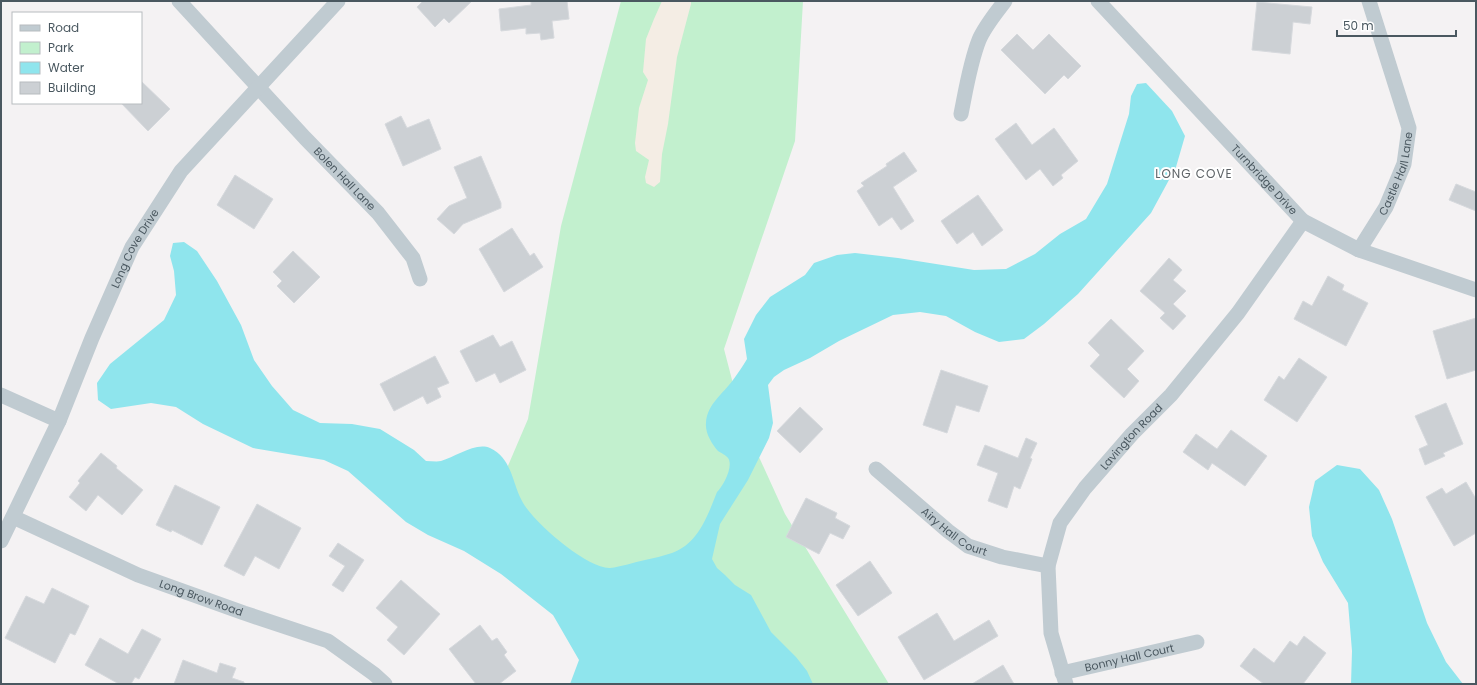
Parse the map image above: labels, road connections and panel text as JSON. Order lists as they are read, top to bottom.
{
  "streets": {
    "street": [
      "Castle Hall Lane",
      "Bolen Hall Lane",
      "Turnbridge Drive",
      "Long Cove Drive",
      "Lavington Road",
      "Airy Hall Court",
      "Long Brow Road",
      "Bonny Hall Court"
    ]
  },
  "crossings": [
    ["Castle Hall Lane", "Turnbridge Drive"],
    ["Bolen Hall Lane", "Long Cove Drive"],
    ["Turnbridge Drive", "Lavington Road"],
    ["Long Cove Drive", "Long Brow Road"],
    ["Lavington Road", "Airy Hall Court"],
    ["Lavington Road", "Bonny Hall Court"]
  ],
  "districts": ["LONG COVE"],
  "legend": [
    "Road",
    "Park",
    "Water",
    "Building"
  ],
  "scale_bar": "50 m"
}
